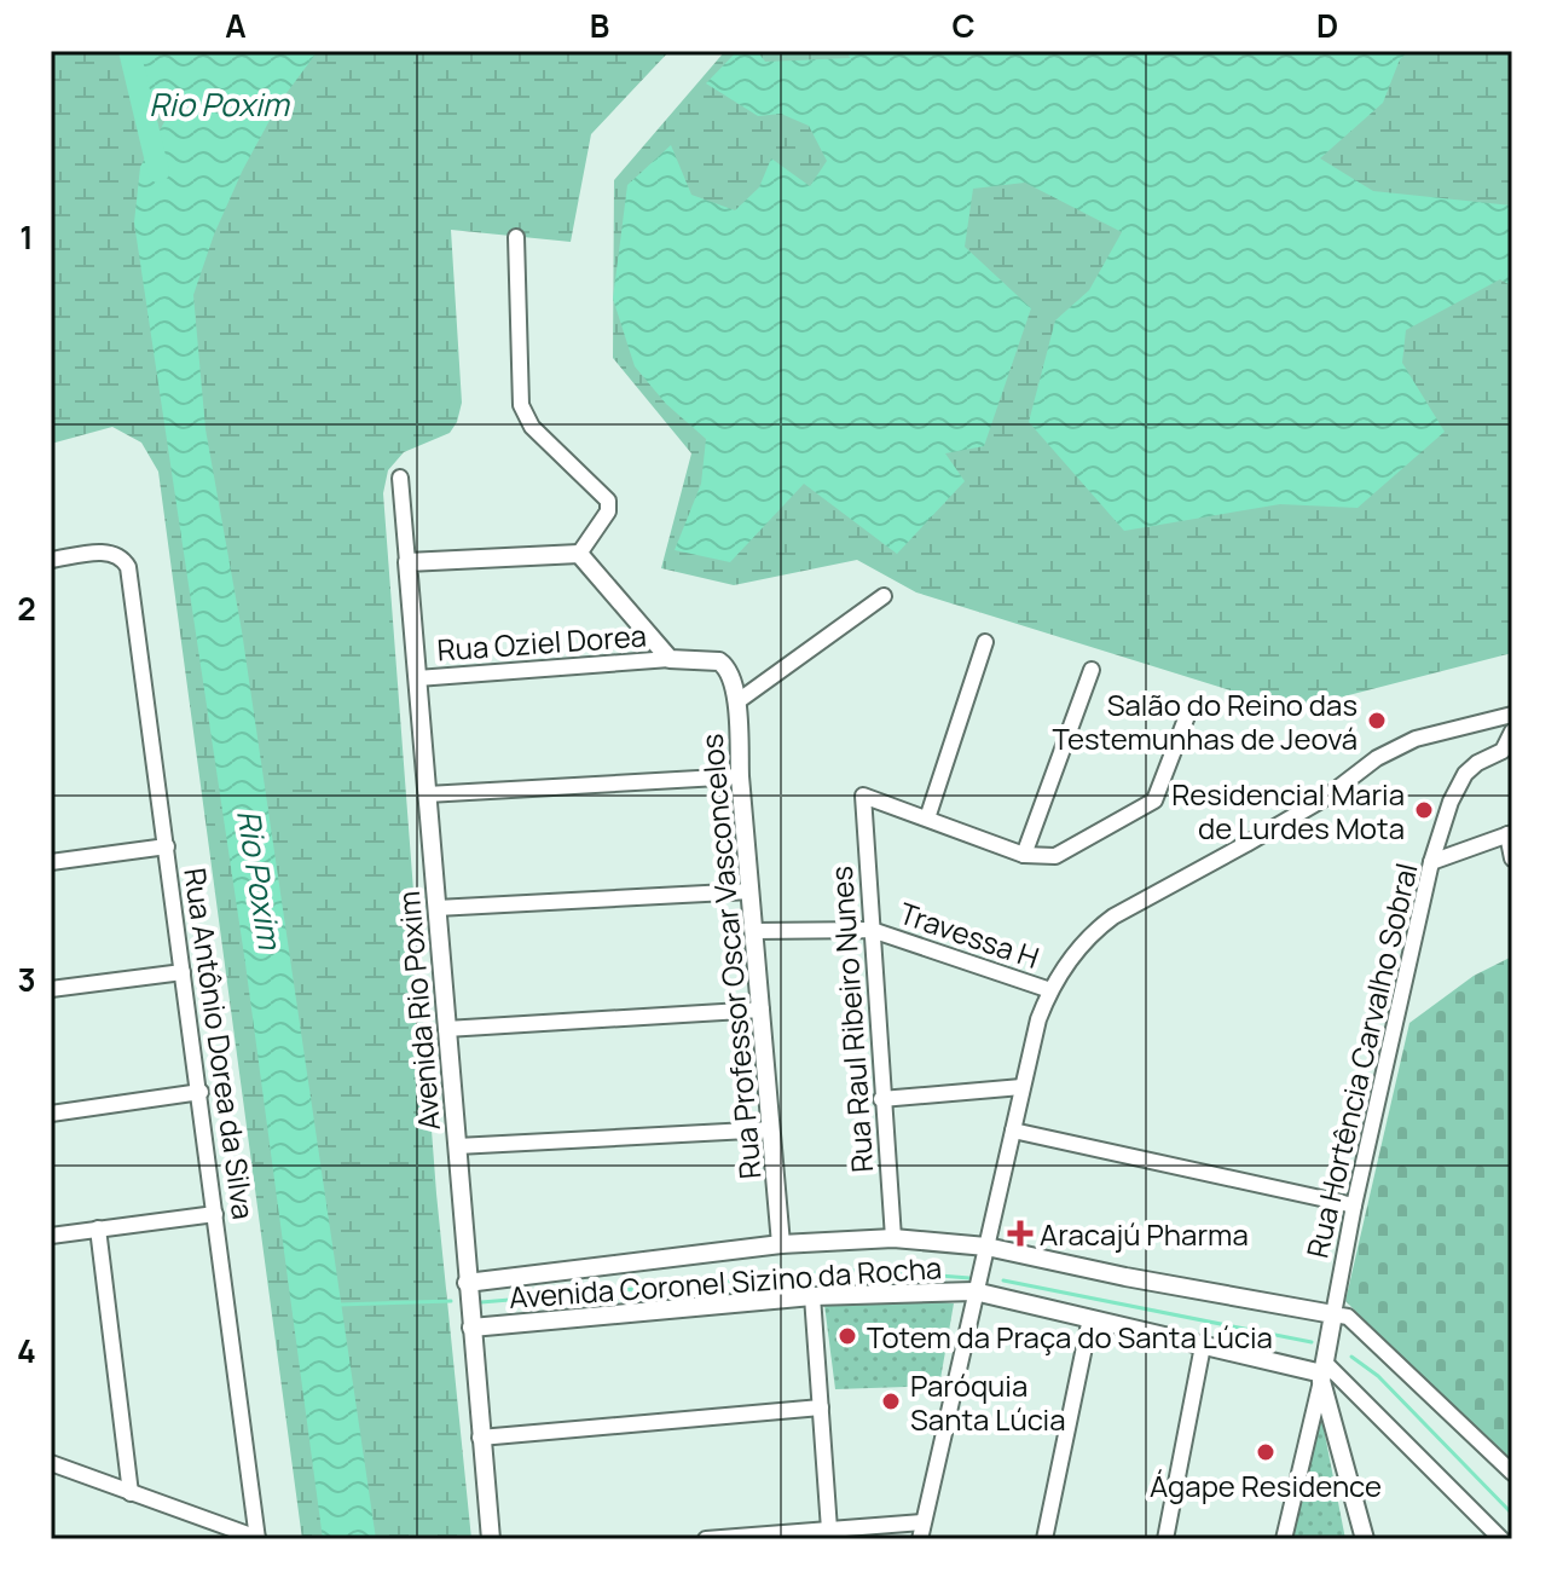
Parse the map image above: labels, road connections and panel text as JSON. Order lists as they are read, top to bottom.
{
  "streets": {
    "street": [
      "Rua Oziel Dorea",
      "Travessa H",
      "Rua Professor Oscar Vasconcelos",
      "Avenida Rio Poxim",
      "Rua Raul Ribeiro Nunes",
      "Rua Antônio Dorea da Silva",
      "Rua Hortência Carvalho Sobral",
      "Avenida Coronel Sizino da Rocha"
    ]
  },
  "crossings": [
    ["Rua Oziel Dorea", "Rua Professor Oscar Vasconcelos"],
    ["Rua Oziel Dorea", "Avenida Rio Poxim"],
    ["Travessa H", "Rua Professor Oscar Vasconcelos"],
    ["Travessa H", "Rua Raul Ribeiro Nunes"],
    ["Avenida Rio Poxim", "Avenida Coronel Sizino da Rocha"]
  ],
  "water": ["Rio Poxim"],
  "places": {
    "other": [
      "Salão do Reino das Testemunhas de Jeová",
      "Residencial Maria de Lurdes Mota",
      "Totem da Praça do Santa Lúcia",
      "Paróquia Santa Lúcia",
      "Ágape Residence"
    ],
    "health": ["Aracajú Pharma"]
  },
  "grid": {
    "columns": [
      "A",
      "B",
      "C",
      "D"
    ],
    "rows": [
      "1",
      "2",
      "3",
      "4"
    ]
  }
}
